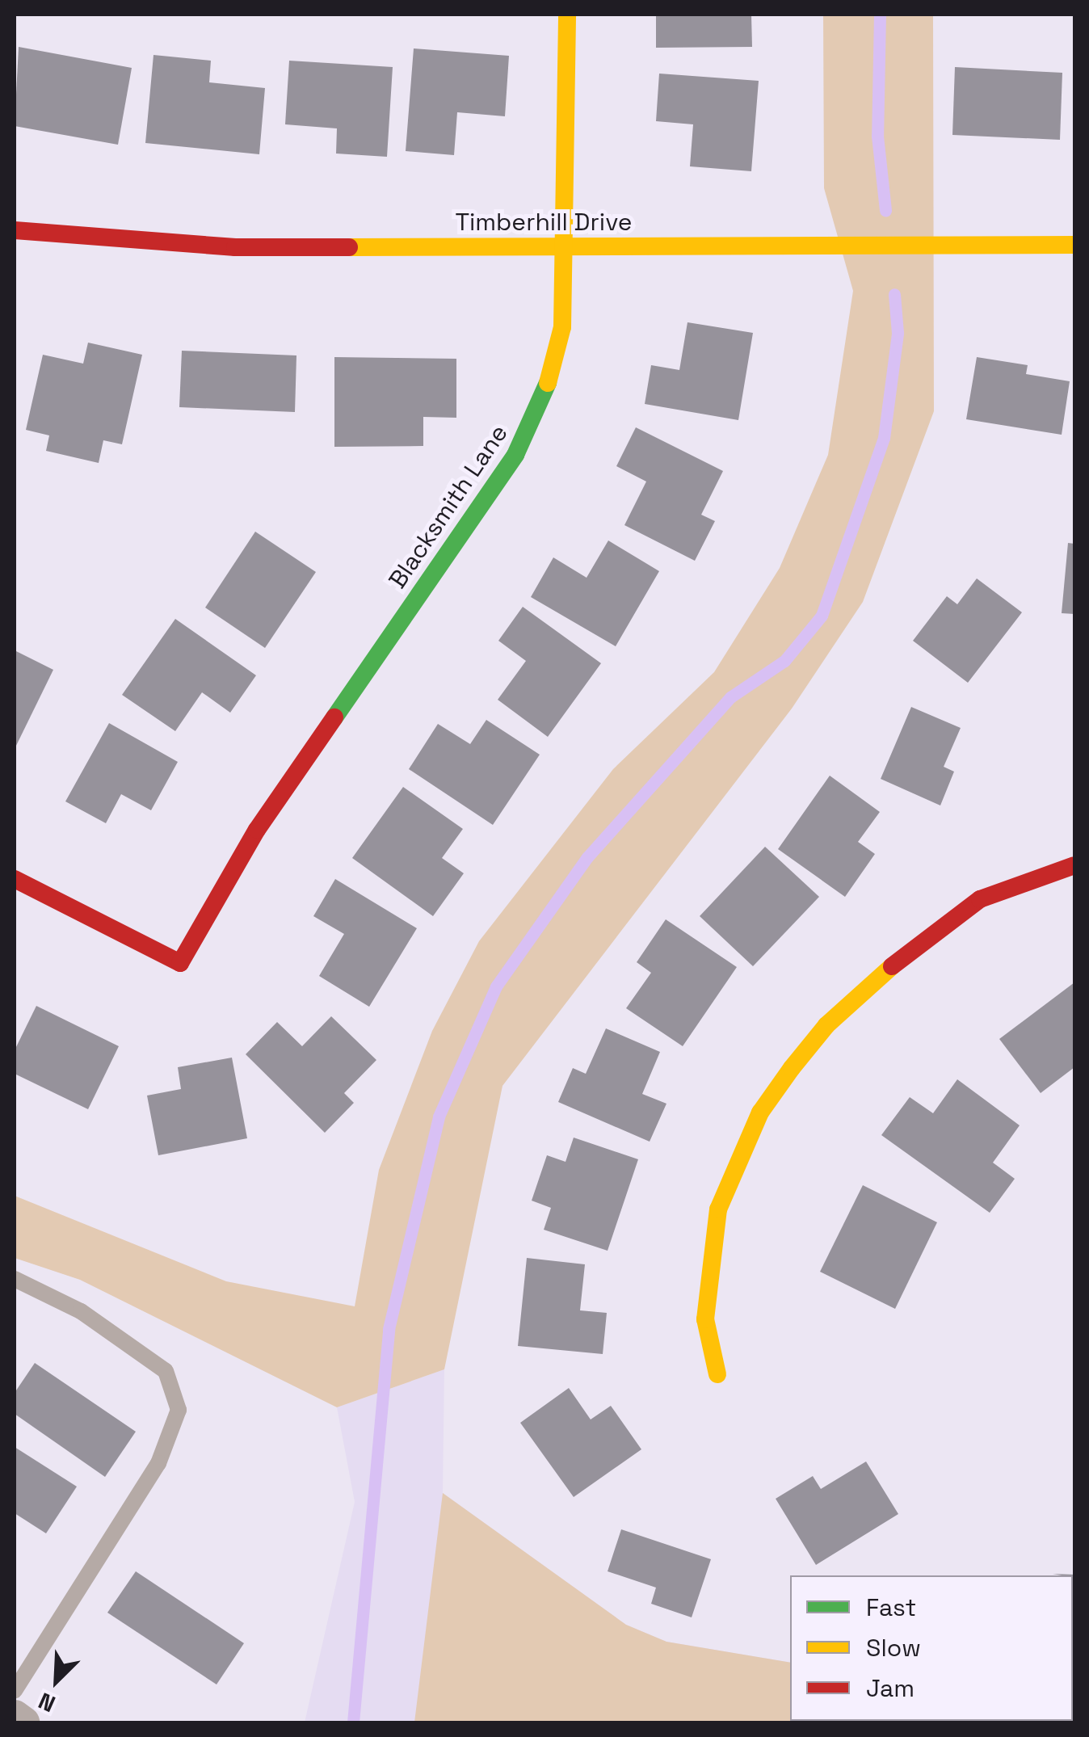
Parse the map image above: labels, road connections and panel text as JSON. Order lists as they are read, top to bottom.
{
  "streets": {
    "street": ["Timberhill Drive", "Blacksmith Lane"]
  },
  "crossings": [
    ["Timberhill Drive", "Blacksmith Lane"]
  ],
  "legend": ["Fast", "Slow", "Jam"],
  "north": "bottom left"
}
